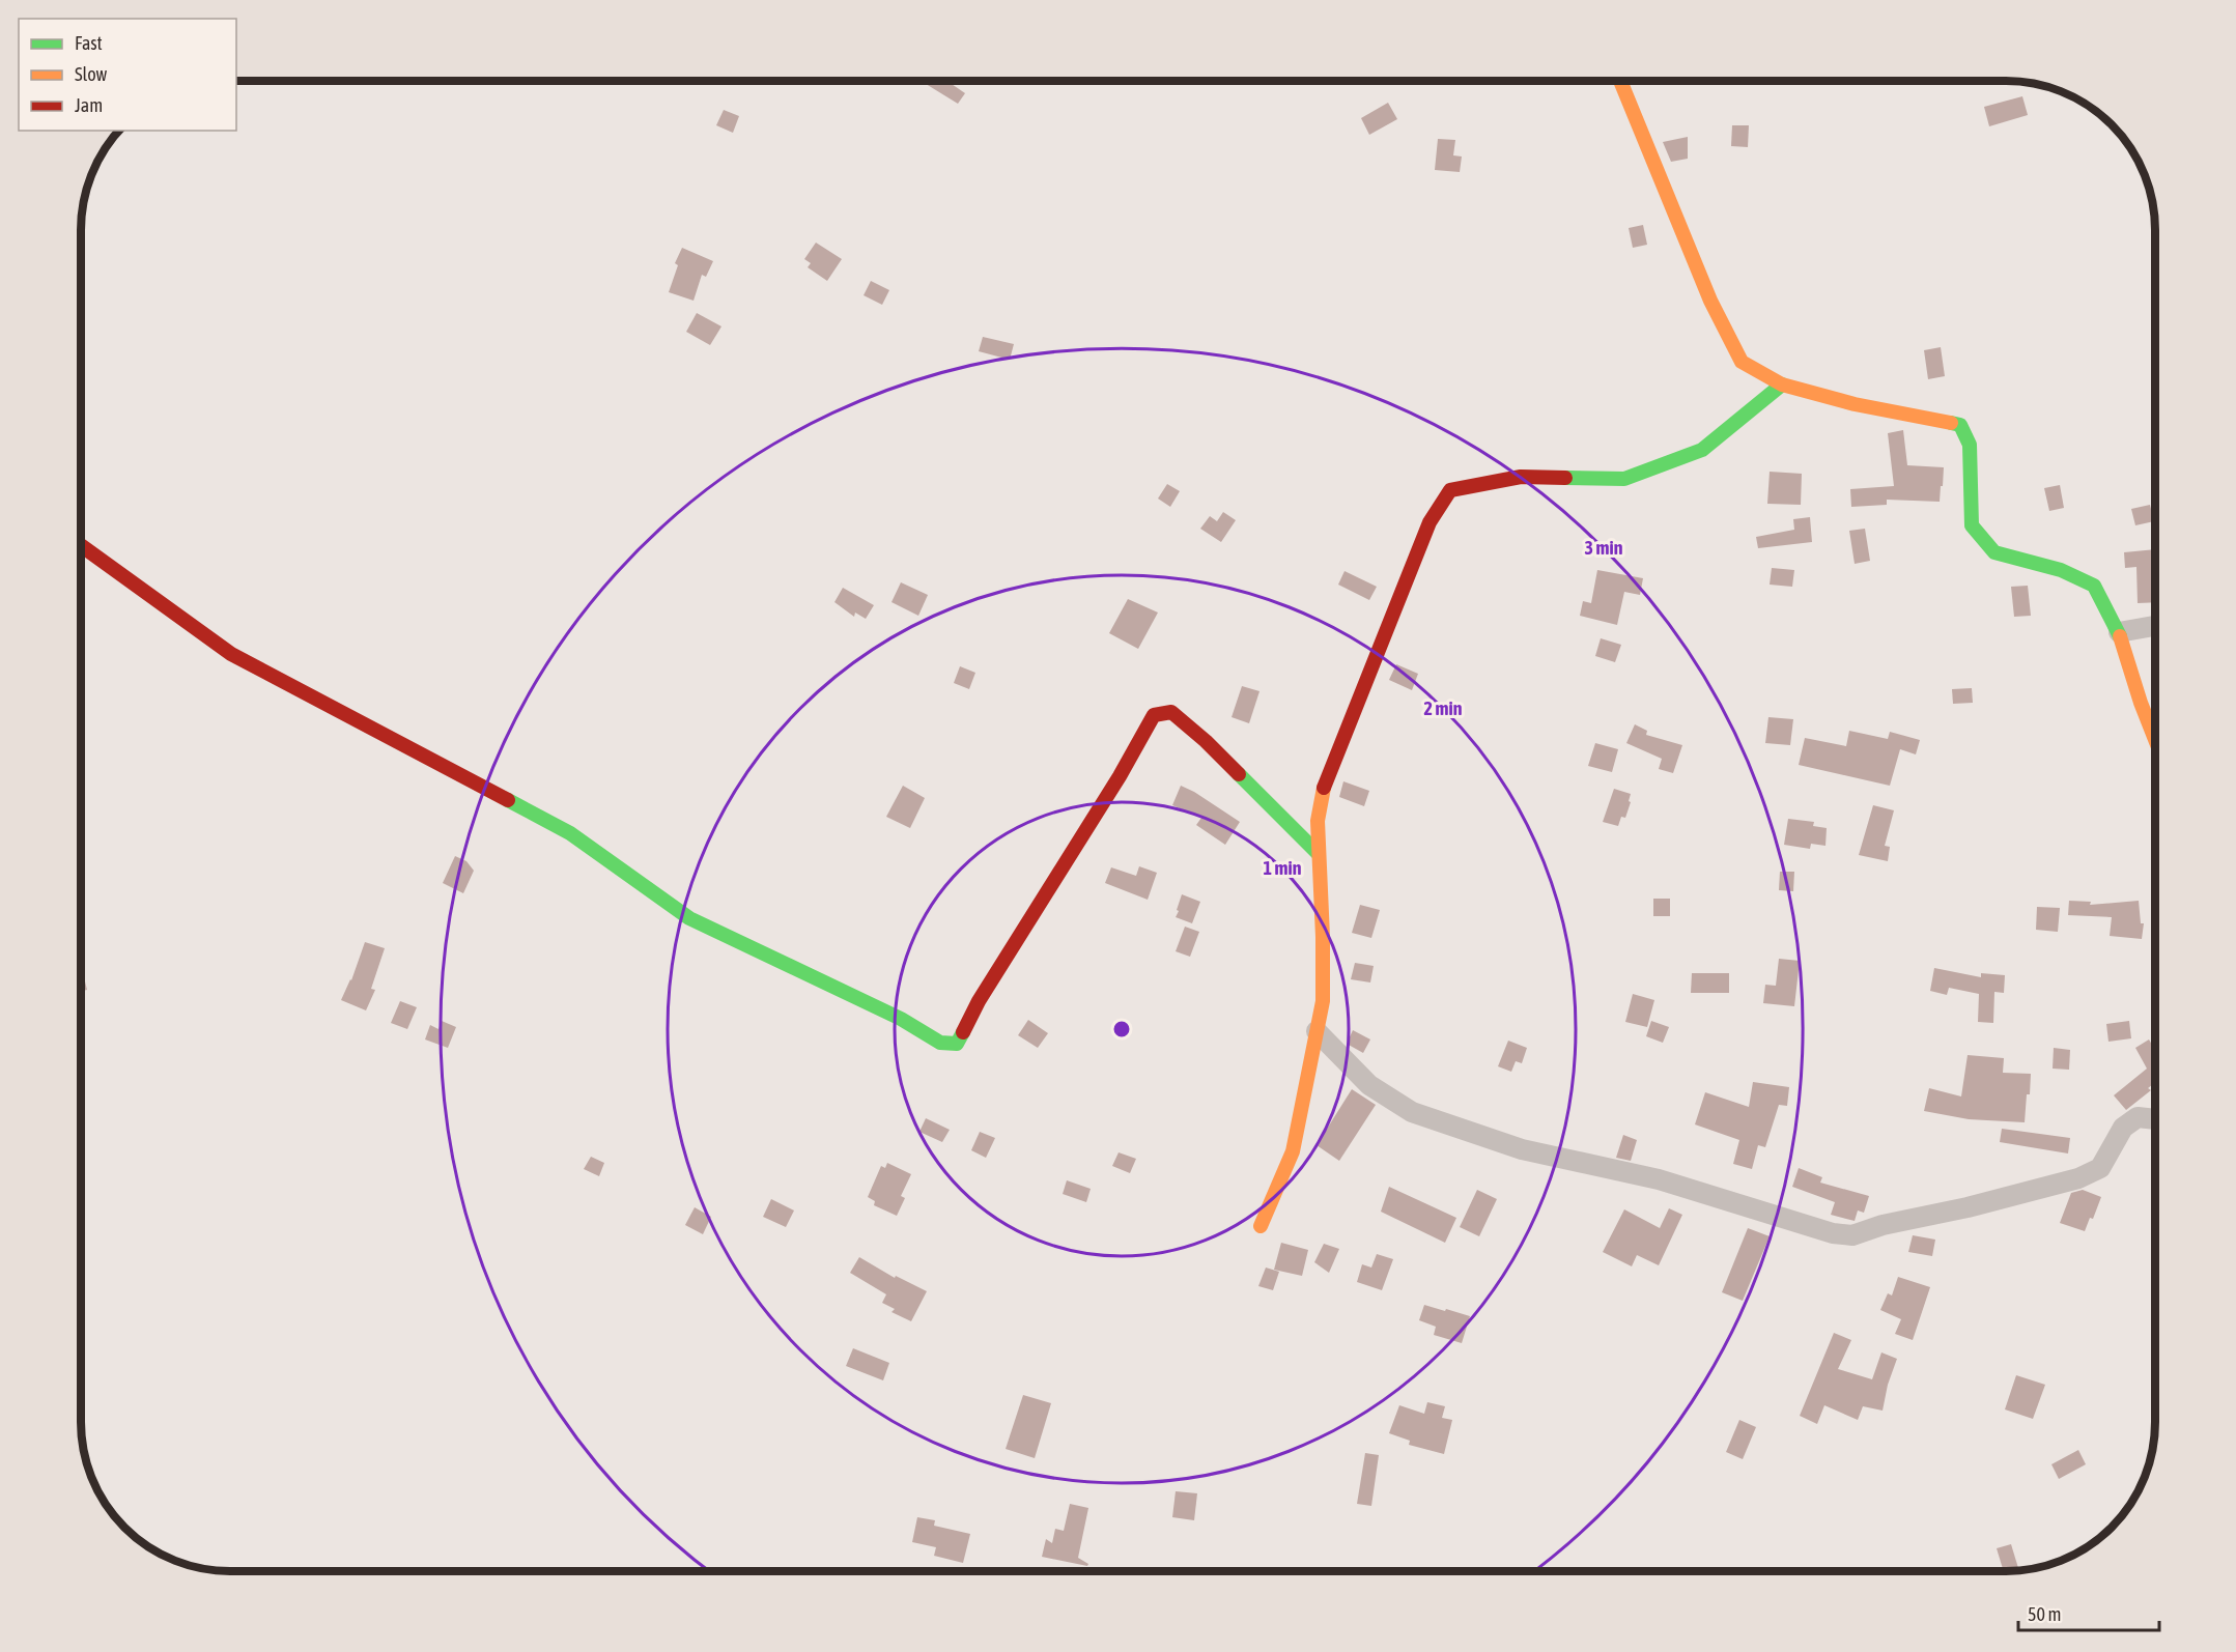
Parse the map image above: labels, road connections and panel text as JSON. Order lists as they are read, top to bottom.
{
  "legend": ["Fast", "Slow", "Jam"],
  "scale_bar": "50 m",
  "rings": ["3 min", "2 min", "1 min"]
}
